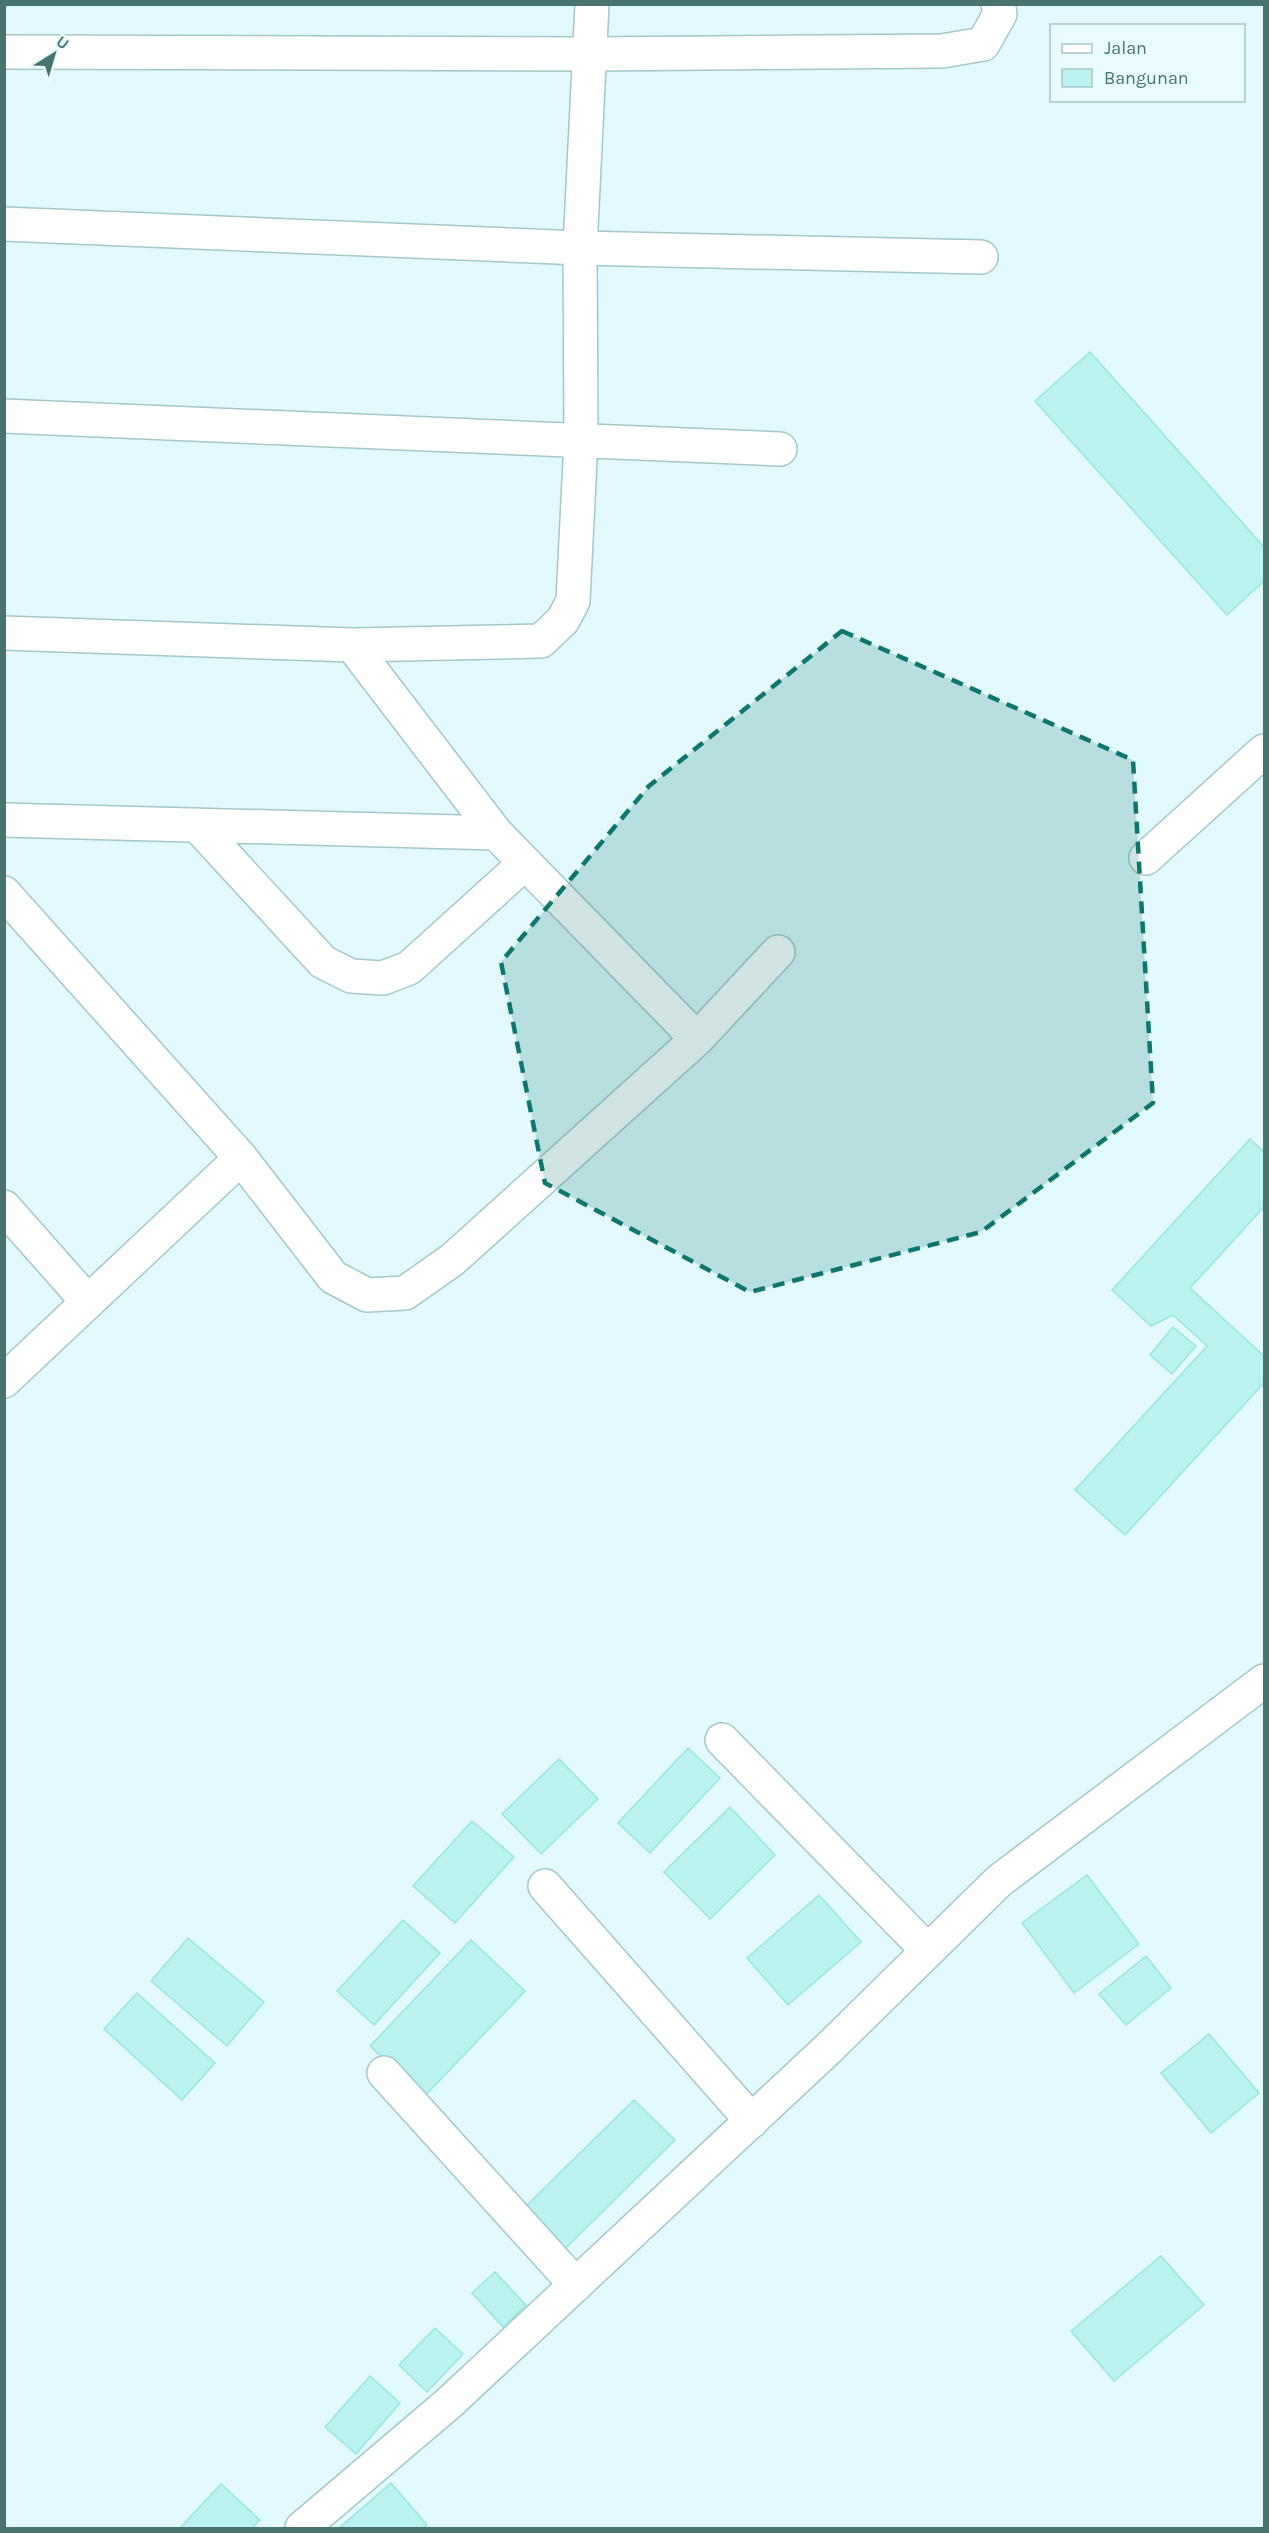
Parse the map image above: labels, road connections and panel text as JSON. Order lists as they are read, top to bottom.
{
  "legend": ["Jalan", "Bangunan"],
  "north": "top right"
}
